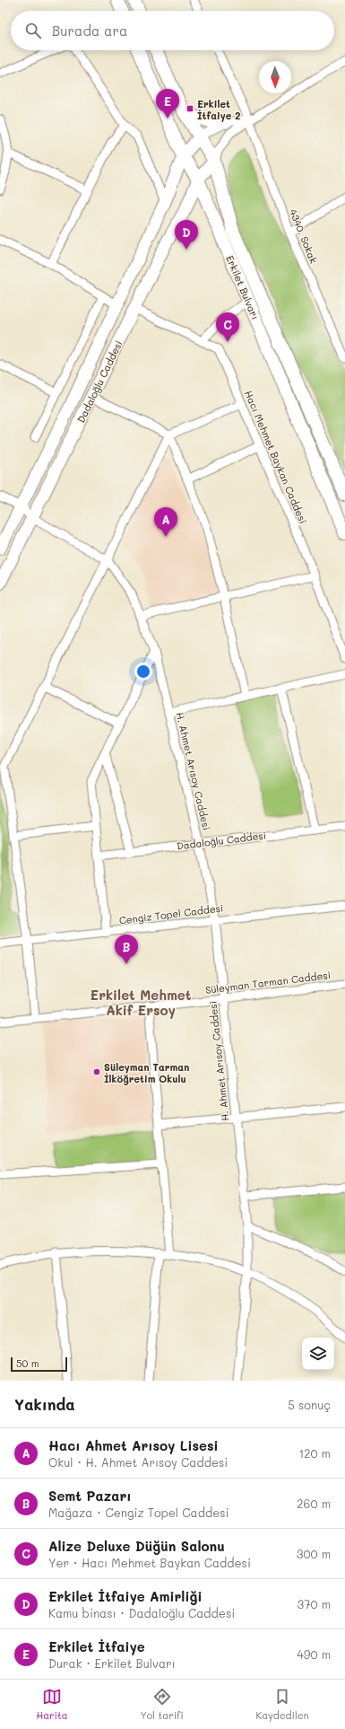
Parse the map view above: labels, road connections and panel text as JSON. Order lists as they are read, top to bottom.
{
  "streets": {
    "main road": ["Erkilet Bulvarı"],
    "street": [
      "4340. Sokak",
      "Dadaloğlu Caddesi",
      "Hacı Mehmet Baykan Caddesi",
      "H. Ahmet Arısoy Caddesi",
      "Cengiz Topel Caddesi",
      "Süleyman Tarman Caddesi"
    ]
  },
  "crossings": [
    ["Erkilet Bulvarı", "Dadaloğlu Caddesi"],
    ["Dadaloğlu Caddesi", "Hacı Mehmet Baykan Caddesi"],
    ["Dadaloğlu Caddesi", "H. Ahmet Arısoy Caddesi"],
    ["H. Ahmet Arısoy Caddesi", "Cengiz Topel Caddesi"],
    ["H. Ahmet Arısoy Caddesi", "Süleyman Tarman Caddesi"]
  ],
  "districts": ["Erkilet Mehmet Akif Ersoy"],
  "places": {
    "transit": ["Erkilet İtfaiye 2"],
    "other": ["Süleyman Tarman İlköğretim Okulu"]
  },
  "scale_bar": "50 m",
  "north": "bottom",
  "page": {
    "search": "Burada ara",
    "pins": [
      "E",
      "D",
      "C",
      "A",
      "B"
    ],
    "scale": "50 m",
    "heading": ["Yakında", "5 sonuç"],
    "list": [
      {
        "mark": "A",
        "name": "Hacı Ahmet Arısoy Lisesi",
        "note": "Okul · H. Ahmet Arısoy Caddesi",
        "value": "120 m"
      },
      {
        "mark": "B",
        "name": "Semt Pazarı",
        "note": "Mağaza · Cengiz Topel Caddesi",
        "value": "260 m"
      },
      {
        "mark": "C",
        "name": "Alize Deluxe Düğün Salonu",
        "note": "Yer · Hacı Mehmet Baykan Caddesi",
        "value": "300 m"
      },
      {
        "mark": "D",
        "name": "Erkilet İtfaiye Amirliği",
        "note": "Kamu binası · Dadaloğlu Caddesi",
        "value": "370 m"
      },
      {
        "mark": "E",
        "name": "Erkilet İtfaiye",
        "note": "Durak · Erkilet Bulvarı",
        "value": "490 m"
      }
    ],
    "nav": ["Harita", "Yol tarifi", "Kaydedilen"]
  }
}
